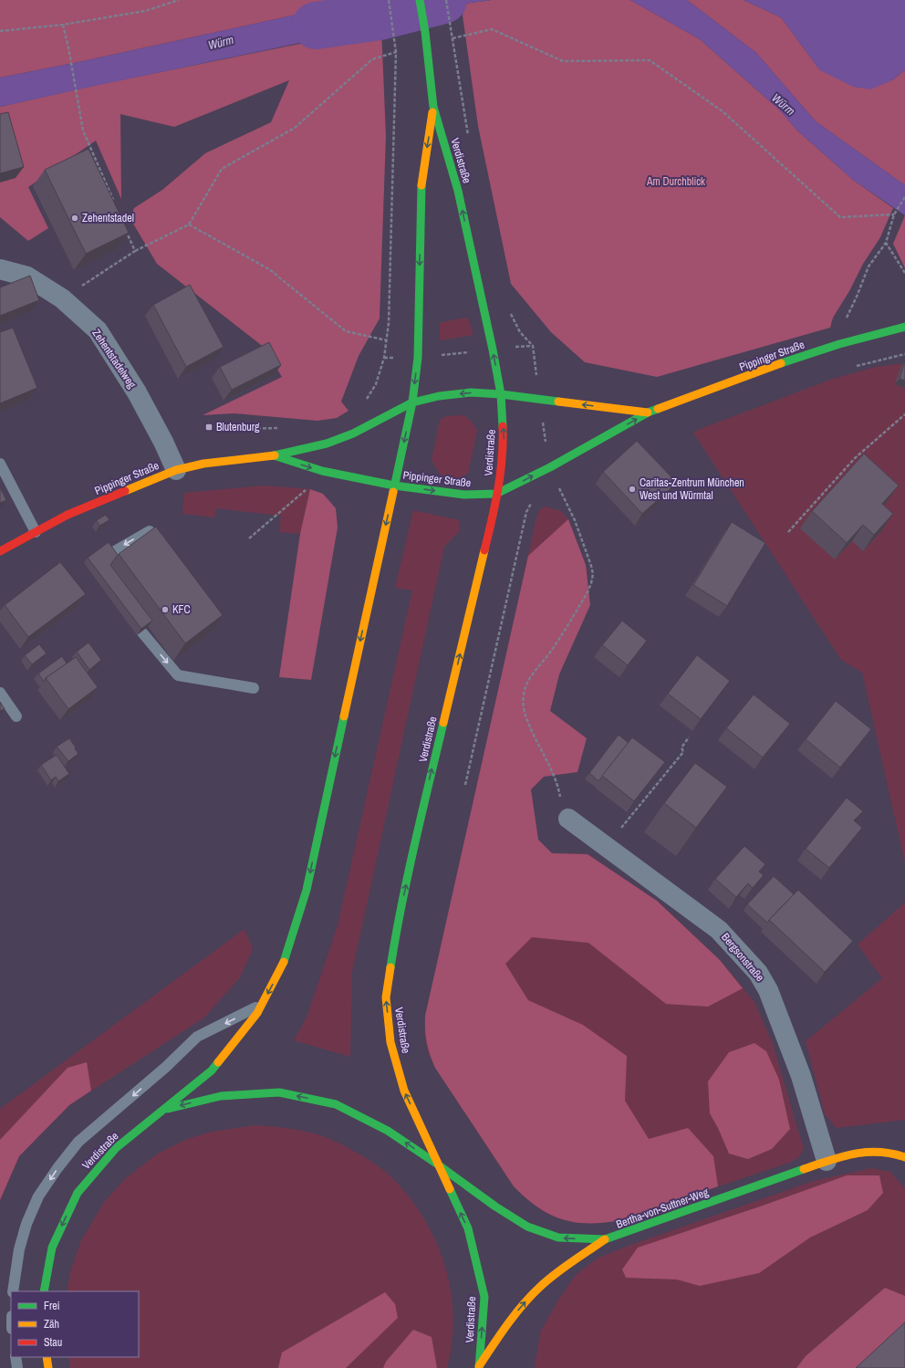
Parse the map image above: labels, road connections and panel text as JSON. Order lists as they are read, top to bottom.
{
  "streets": {
    "main road": ["Verdistraße", "Pippinger Straße", "Bertha-von-Suttner-Weg"],
    "street": ["Zehentstadelweg", "Bergsonstraße"]
  },
  "crossings": [
    ["Verdistraße", "Pippinger Straße"],
    ["Verdistraße", "Bertha-von-Suttner-Weg"],
    ["Pippinger Straße", "Zehentstadelweg"],
    ["Bergsonstraße", "Bertha-von-Suttner-Weg"]
  ],
  "one_way": ["Bertha-von-Suttner-Weg"],
  "water": ["Würm"],
  "parks": ["Am Durchblick"],
  "places": {
    "other": ["Zehentstadel", "Caritas-Zentrum München West und Würmtal", "KFC"],
    "transit": ["Blutenburg"]
  },
  "legend": ["Frei", "Zäh", "Stau"]
}
